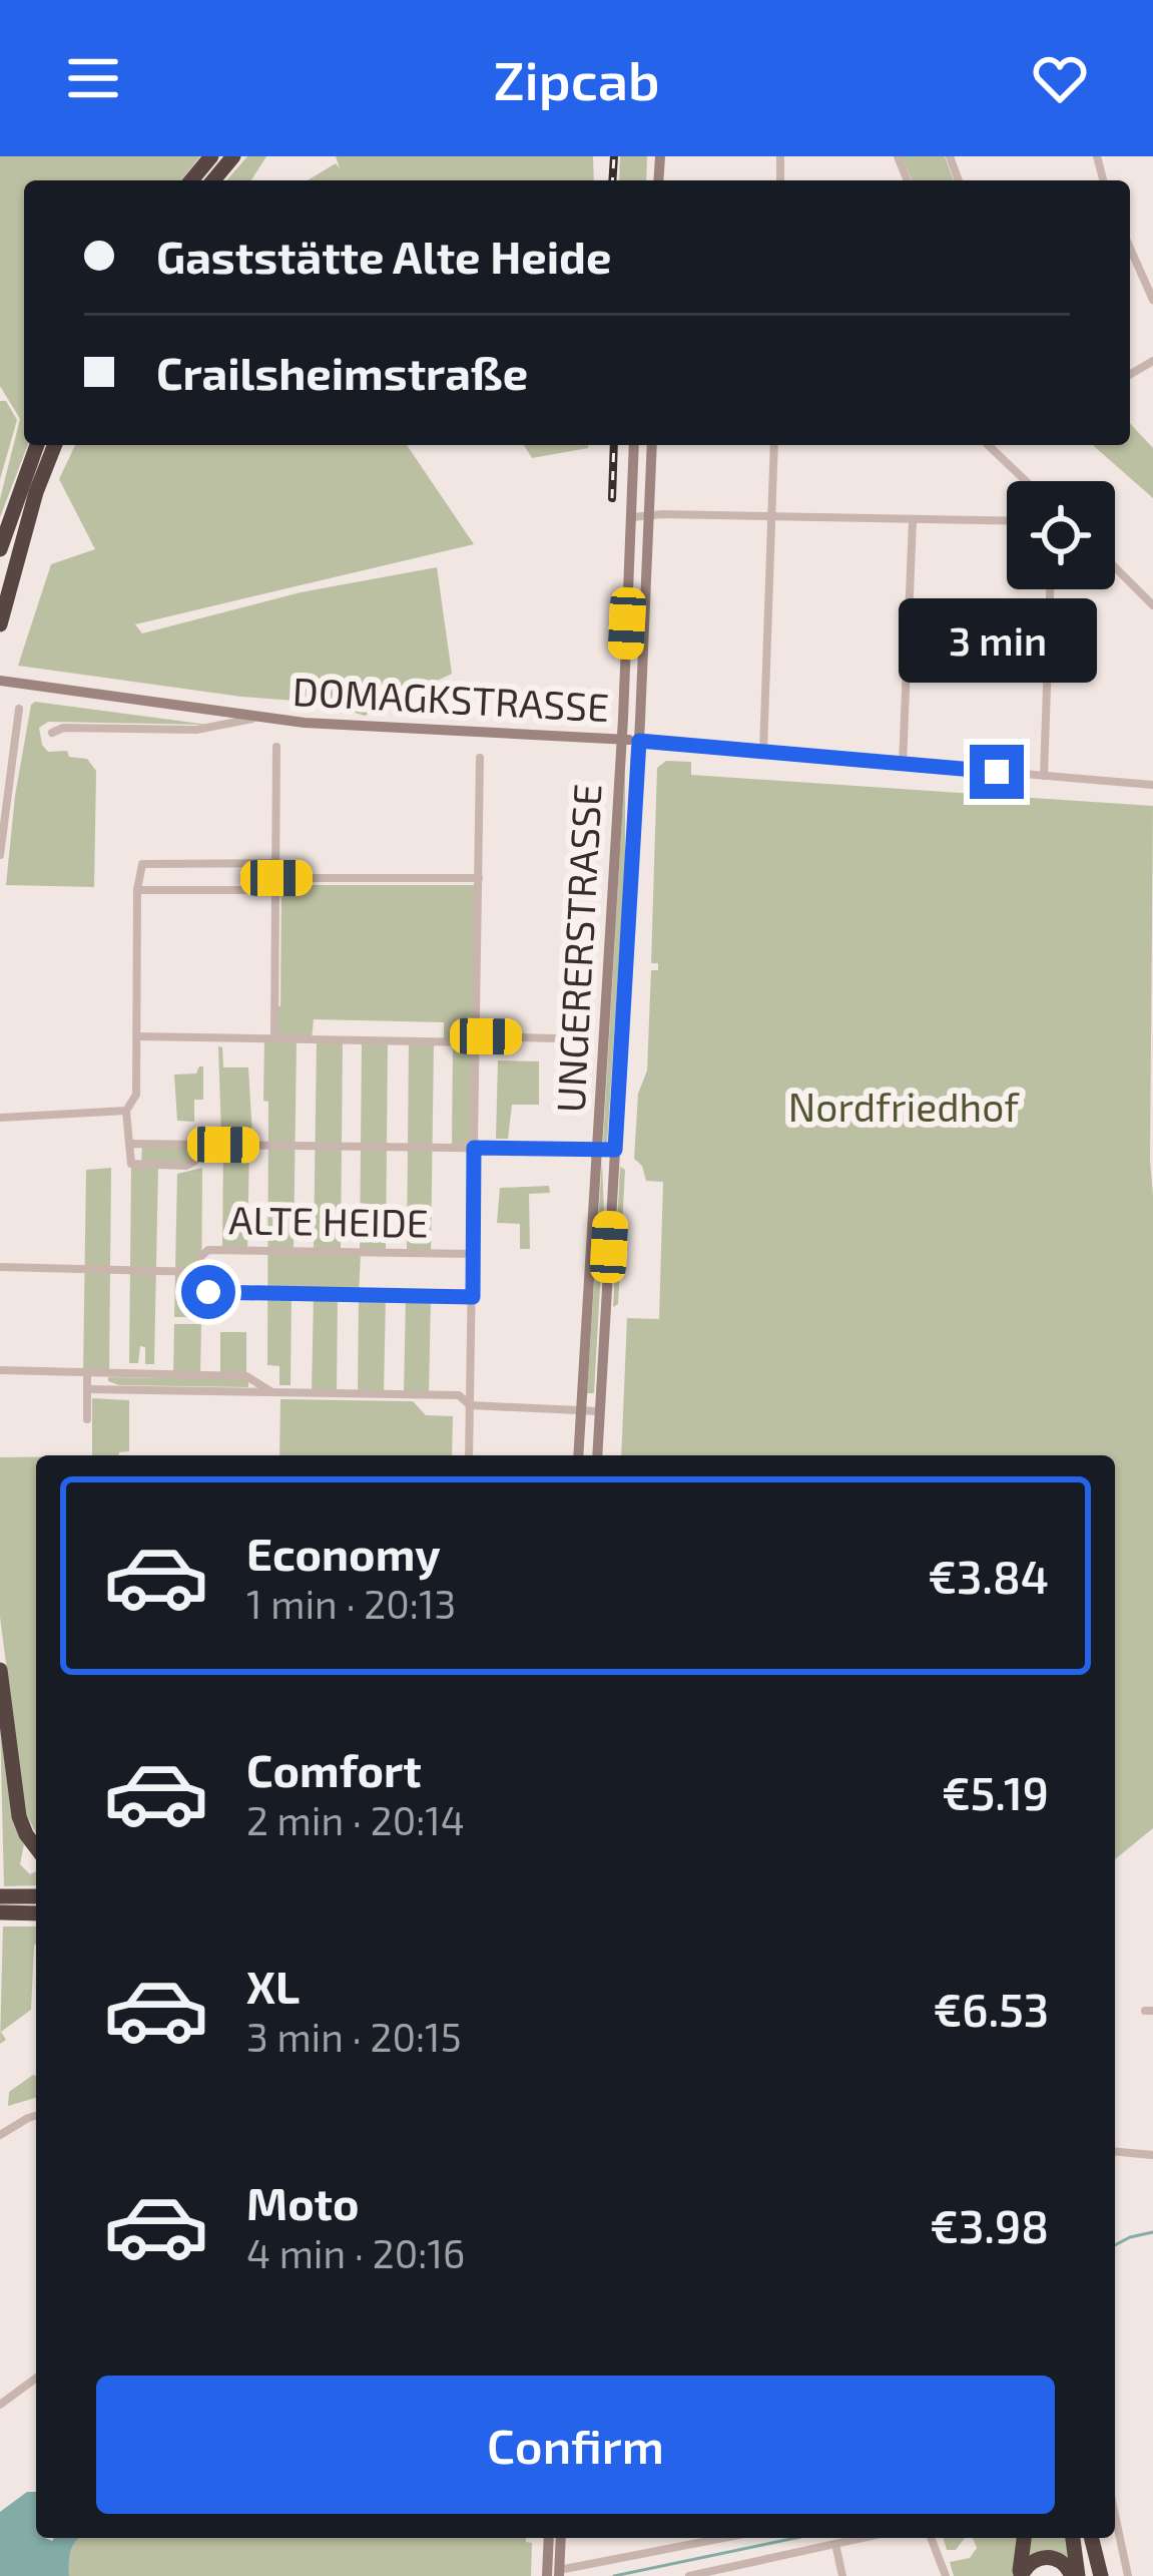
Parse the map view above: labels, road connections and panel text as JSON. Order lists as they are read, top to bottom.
{
  "streets": {
    "main road": ["DOMAGKSTRASSE", "UNGERERSTRASSE"],
    "street": ["ALTE HEIDE"]
  },
  "crossings": [
    ["DOMAGKSTRASSE", "UNGERERSTRASSE"]
  ],
  "parks": ["Nordfriedhof"],
  "page": {
    "header": "Zipcab",
    "banner": ["Gaststätte Alte Heide", "Crailsheimstraße"],
    "bubble": "3 min",
    "list": [
      {
        "name": "Economy",
        "note": "1 min · 20:13",
        "value": "€3.84"
      },
      {
        "name": "Comfort",
        "note": "2 min · 20:14",
        "value": "€5.19"
      },
      {
        "name": "XL",
        "note": "3 min · 20:15",
        "value": "€6.53"
      },
      {
        "name": "Moto",
        "note": "4 min · 20:16",
        "value": "€3.98"
      }
    ],
    "buttons": "Confirm"
  }
}
